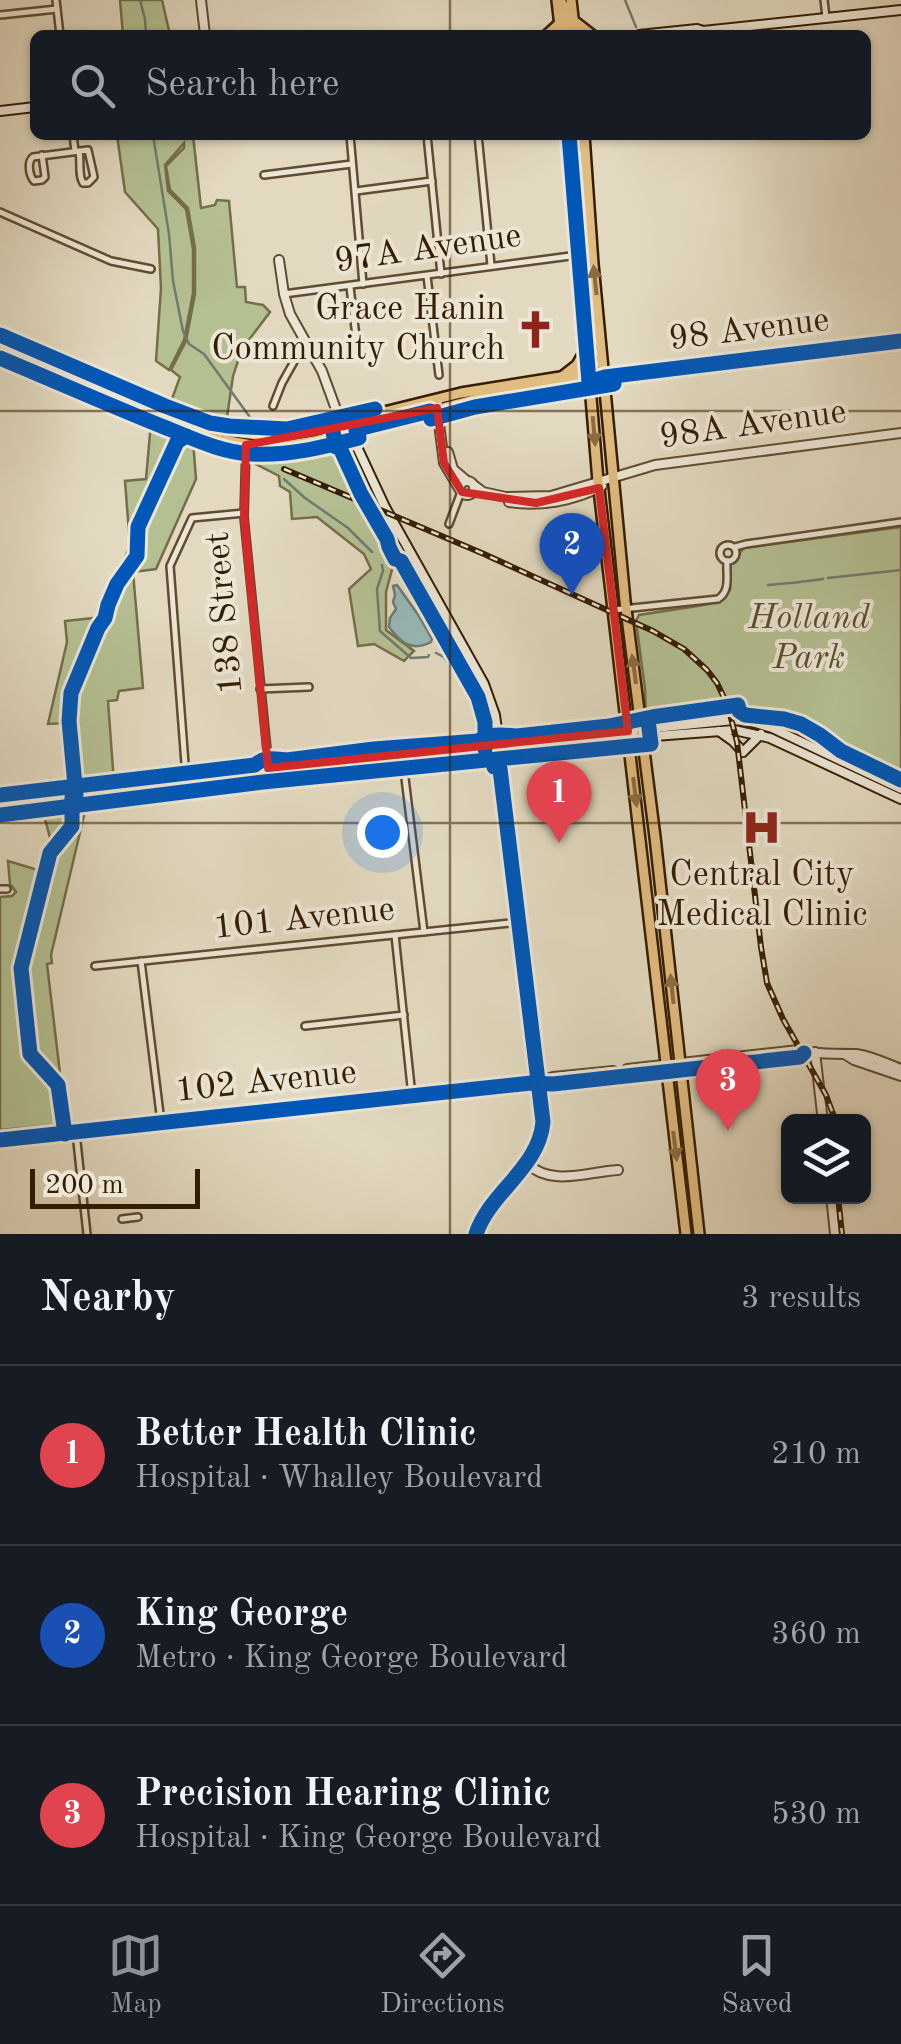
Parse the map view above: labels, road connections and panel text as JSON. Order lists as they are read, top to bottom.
{
  "streets": {
    "main road": ["98 Avenue", "98A Avenue", "102 Avenue"],
    "street": ["97A Avenue", "138 Street", "101 Avenue"]
  },
  "parks": ["Holland Park"],
  "places": {
    "church": ["Grace Hanin Community Church"],
    "hospital": ["Central City Medical Clinic"]
  },
  "scale_bar": "200 m",
  "page": {
    "search": "Search here",
    "pins": ["2", "1", "3"],
    "scale": "200 m",
    "heading": ["Nearby", "3 results"],
    "list": [
      {
        "mark": "1",
        "name": "Better Health Clinic",
        "note": "Hospital · Whalley Boulevard",
        "value": "210 m"
      },
      {
        "mark": "2",
        "name": "King George",
        "note": "Metro · King George Boulevard",
        "value": "360 m"
      },
      {
        "mark": "3",
        "name": "Precision Hearing Clinic",
        "note": "Hospital · King George Boulevard",
        "value": "530 m"
      }
    ],
    "nav": ["Map", "Directions", "Saved"]
  }
}
